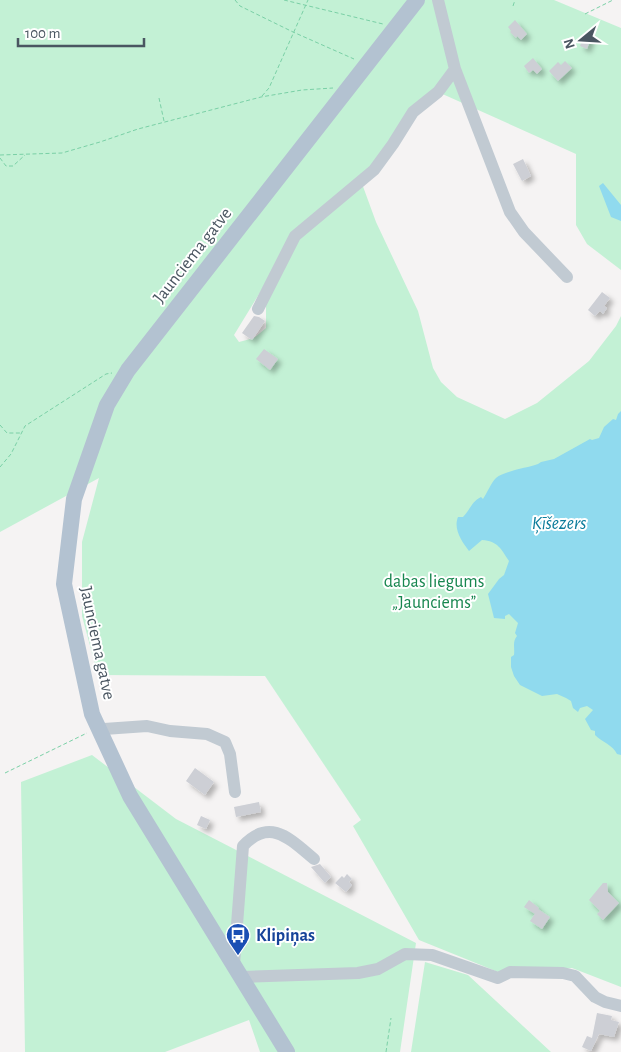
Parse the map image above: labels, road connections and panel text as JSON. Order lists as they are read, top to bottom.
{
  "streets": {
    "main road": ["Jaunciema gatve"]
  },
  "water": ["Ķīšezers"],
  "parks": ["dabas liegums „Jaunciems”"],
  "places": {
    "bus stop": ["Klipiņas"]
  },
  "scale_bar": "100 m",
  "north": "left"
}
